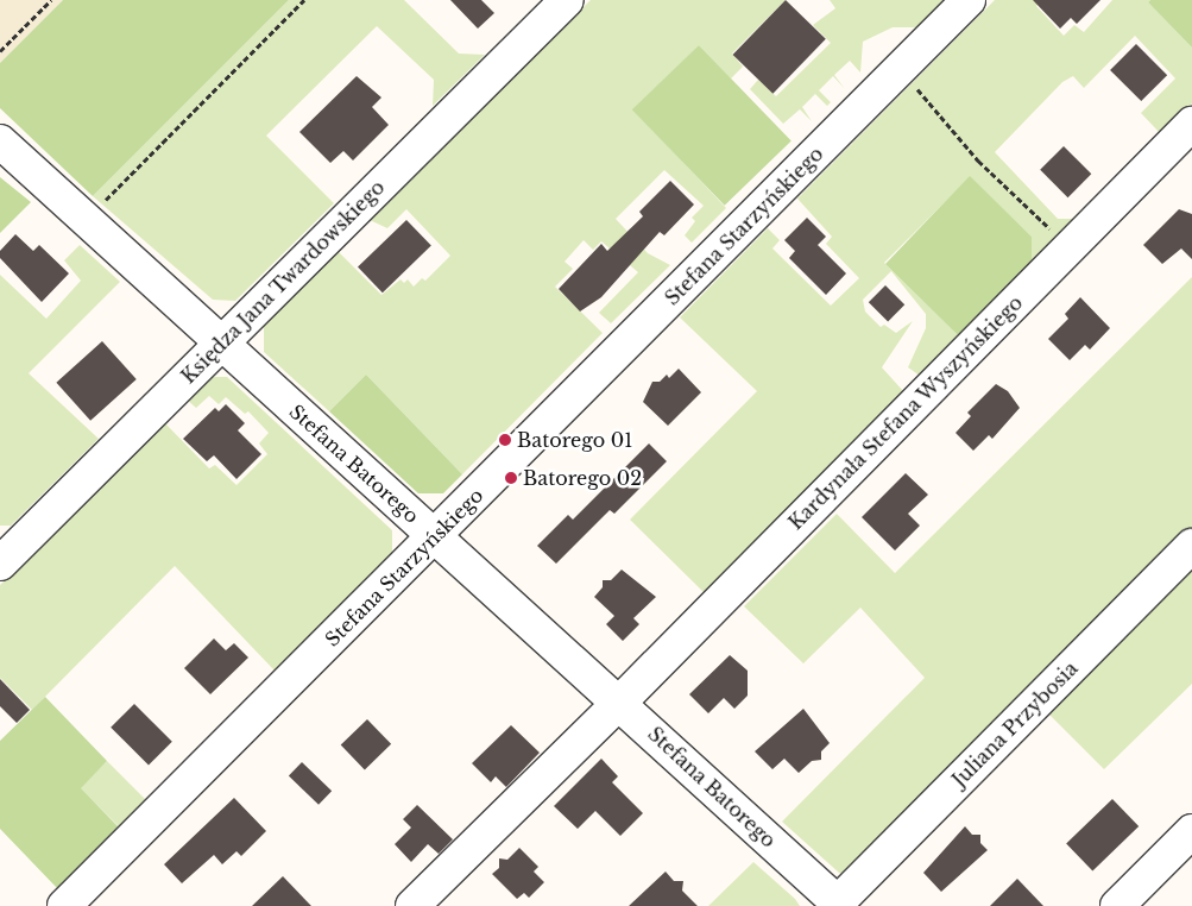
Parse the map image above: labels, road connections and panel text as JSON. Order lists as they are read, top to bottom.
{
  "streets": {
    "street": [
      "Stefana Starzyńskiego",
      "Księdza Jana Twardowskiego",
      "Kardynała Stefana Wyszyńskiego",
      "Stefana Batorego",
      "Juliana Przybosia"
    ]
  },
  "crossings": [
    ["Stefana Starzyńskiego", "Stefana Batorego"],
    ["Księdza Jana Twardowskiego", "Stefana Batorego"],
    ["Kardynała Stefana Wyszyńskiego", "Stefana Batorego"],
    ["Stefana Batorego", "Juliana Przybosia"]
  ],
  "places": ["Batorego 01", "Batorego 02"]
}
